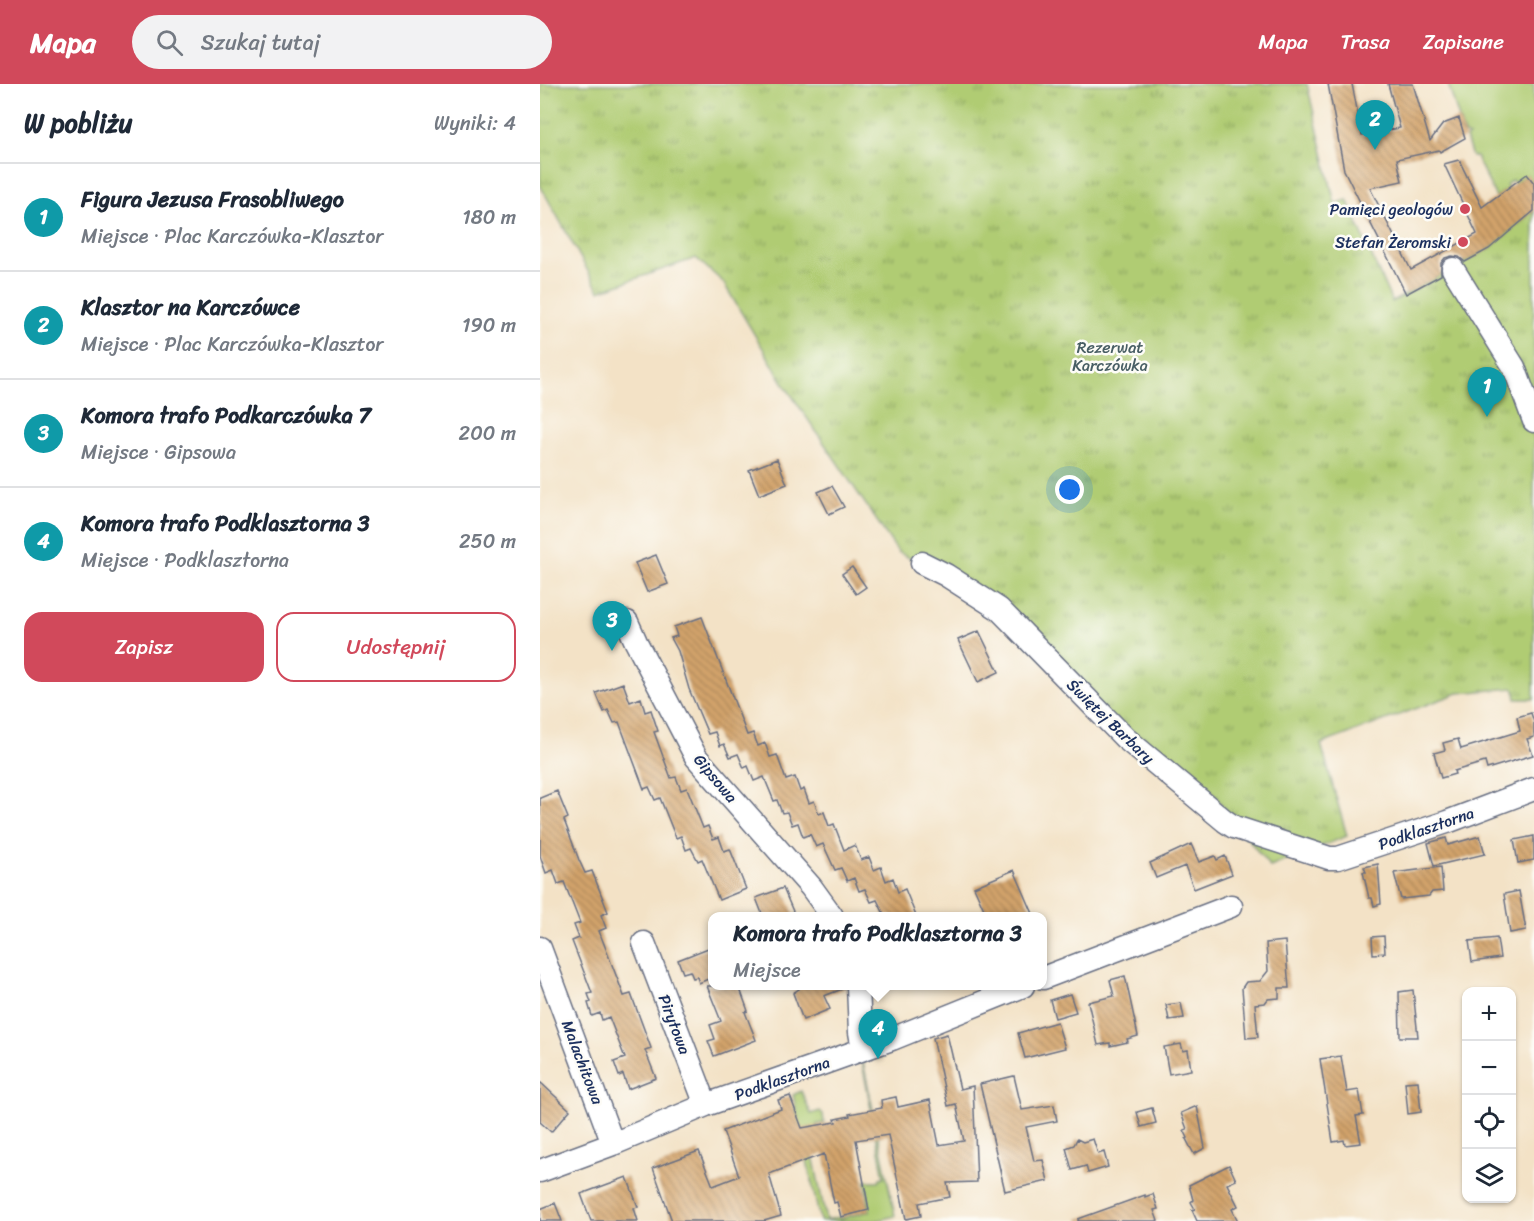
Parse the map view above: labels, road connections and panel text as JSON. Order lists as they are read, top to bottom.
{
  "streets": {
    "street": [
      "Świętej Barbary",
      "Gipsowa",
      "Podklasztorna",
      "Pirytowa",
      "Malachitowa"
    ]
  },
  "crossings": [
    ["Świętej Barbary", "Podklasztorna"],
    ["Podklasztorna", "Pirytowa"],
    ["Podklasztorna", "Malachitowa"]
  ],
  "parks": ["Rezerwat Karczówka"],
  "places": ["Pamięci geologów", "Stefan Żeromski"],
  "page": {
    "header": "Mapa",
    "search": "Szukaj tutaj",
    "nav": ["Mapa", "Trasa", "Zapisane"],
    "heading": ["W pobliżu", "Wyniki: 4"],
    "pins": [
      "2",
      "1",
      "3",
      "4"
    ],
    "list": [
      {
        "mark": "1",
        "name": "Figura Jezusa Frasobliwego",
        "note": "Miejsce · Plac Karczówka-Klasztor",
        "value": "180 m"
      },
      {
        "mark": "2",
        "name": "Klasztor na Karczówce",
        "note": "Miejsce · Plac Karczówka-Klasztor",
        "value": "190 m"
      },
      {
        "mark": "3",
        "name": "Komora trafo Podkarczówka 7",
        "note": "Miejsce · Gipsowa",
        "value": "200 m"
      },
      {
        "mark": "4",
        "name": "Komora trafo Podklasztorna 3",
        "note": "Miejsce · Podklasztorna",
        "value": "250 m"
      }
    ],
    "buttons": ["Zapisz", "Udostępnij"],
    "popup": ["Komora trafo Podklasztorna 3", "Miejsce"],
    "map_buttons": ["+", "−"]
  }
}
